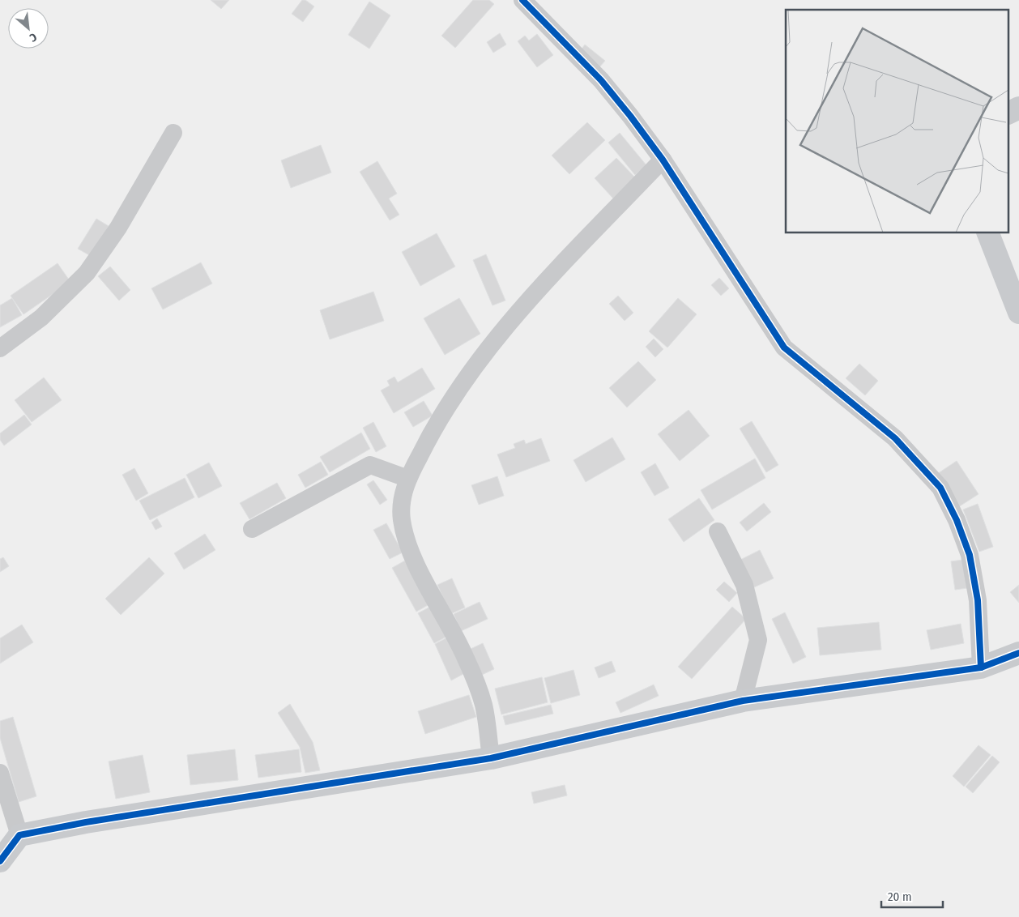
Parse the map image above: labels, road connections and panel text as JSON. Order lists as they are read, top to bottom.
{
  "scale_bar": "20 m",
  "north": "bottom right"
}
